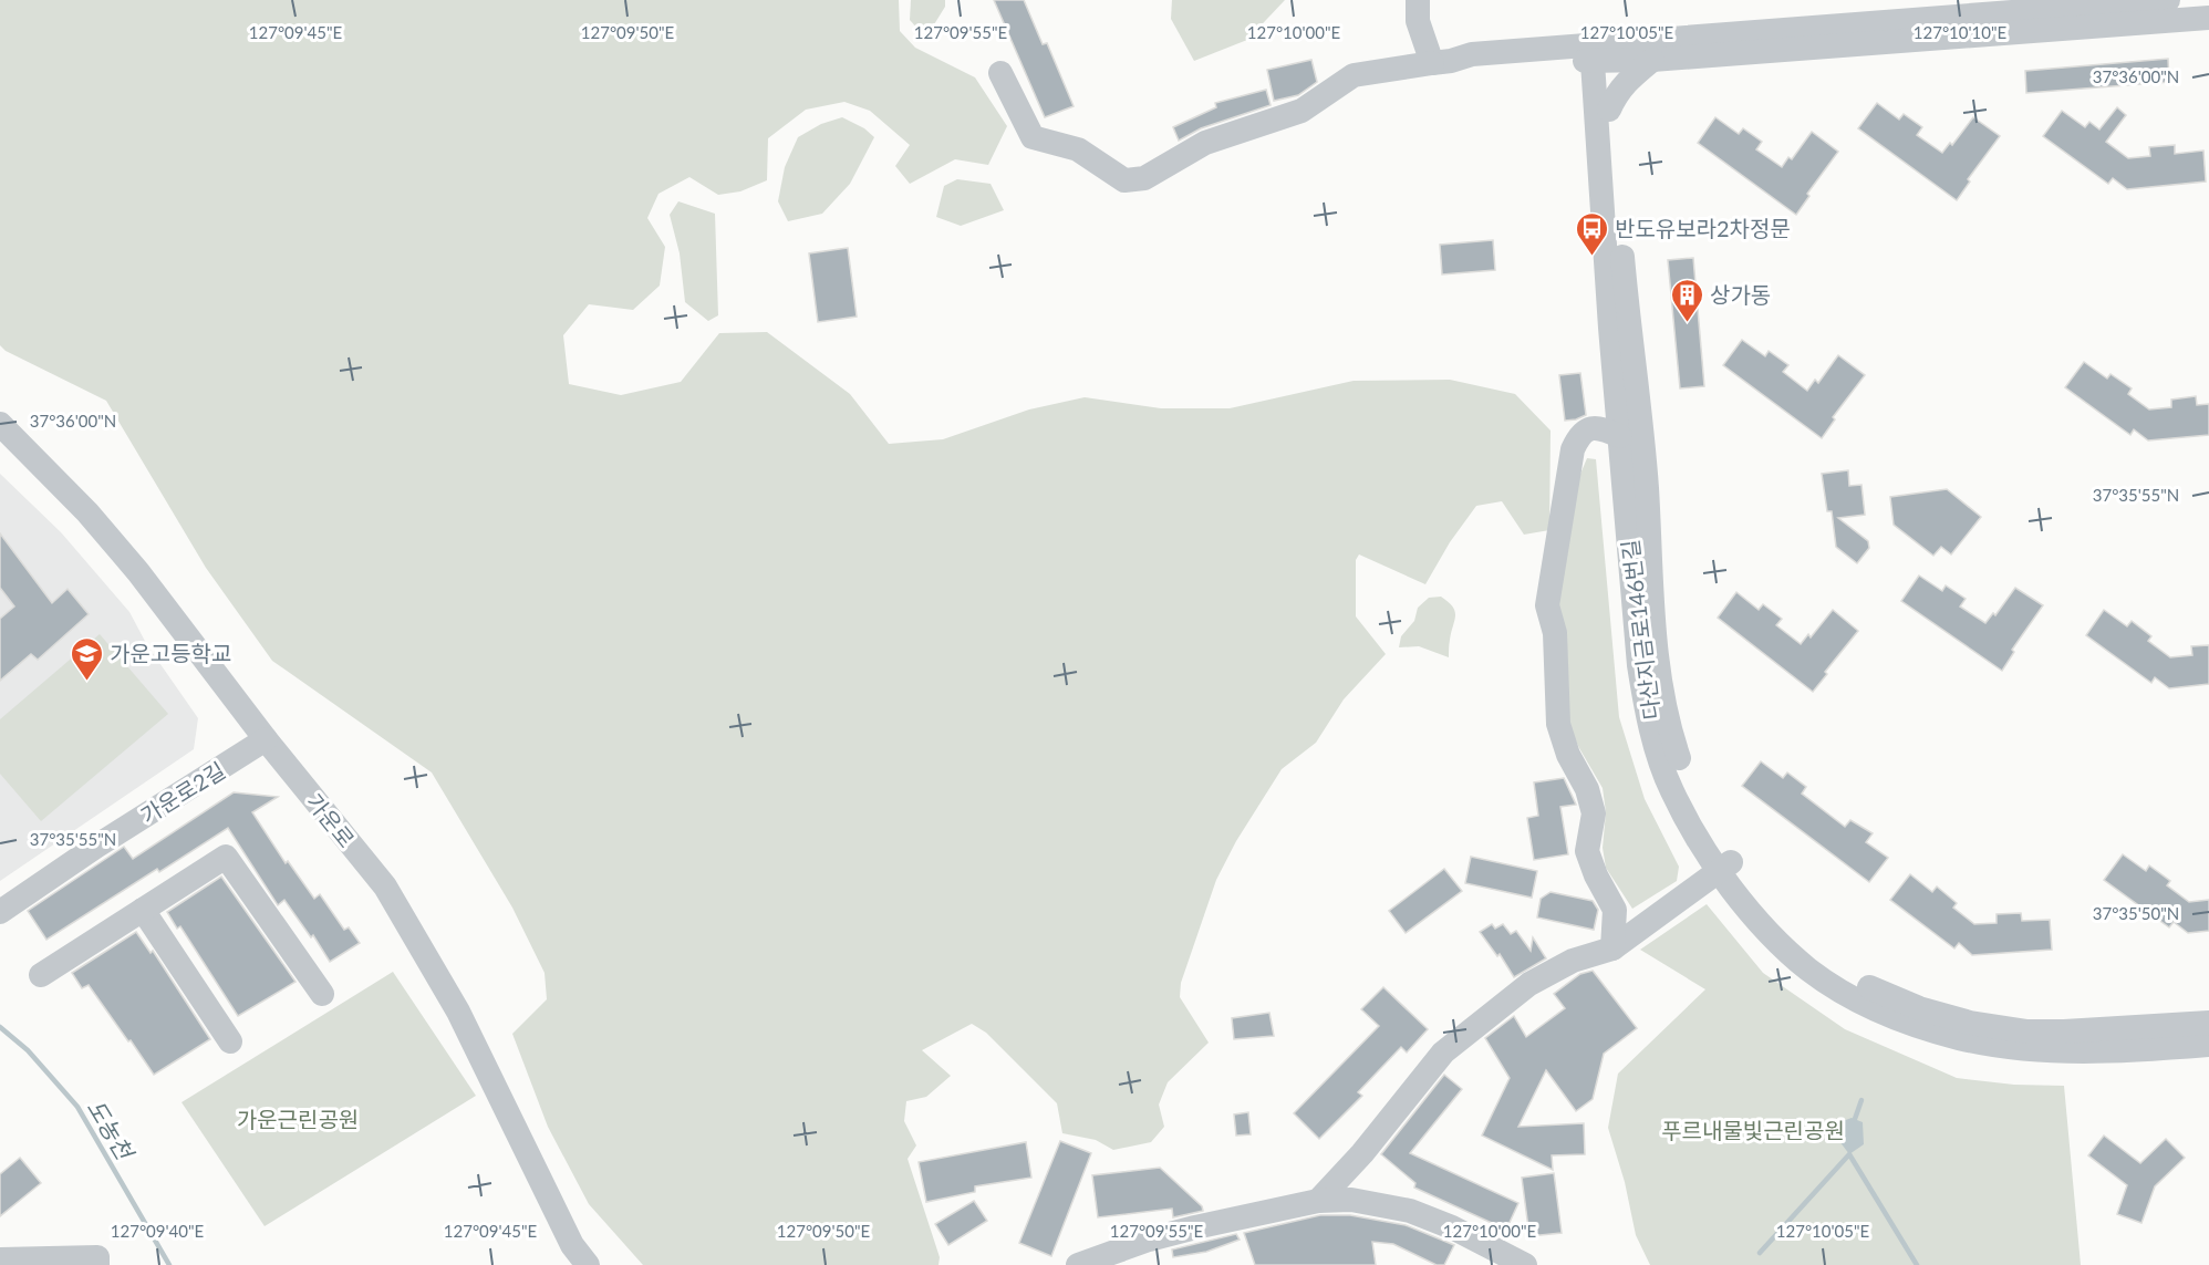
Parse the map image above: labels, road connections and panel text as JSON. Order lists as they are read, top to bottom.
{
  "streets": {
    "street": ["다산지금로146번길", "가운로2길", "가운로"]
  },
  "crossings": [
    ["가운로2길", "가운로"]
  ],
  "water": ["도농천"],
  "parks": ["가운근린공원", "푸르내물빛근린공원"],
  "places": {
    "bus stop": ["반도유보라2차정문"],
    "building": ["상가동"],
    "school or university": ["가운고등학교"]
  },
  "coordinates": [
    "127°09'45\"E",
    "127°09'50\"E",
    "127°09'55\"E",
    "127°10'00\"E",
    "127°10'05\"E",
    "127°10'10\"E",
    "37°36'00\"N",
    "37°35'55\"N",
    "37°35'50\"N",
    "127°09'40\"E"
  ]
}
